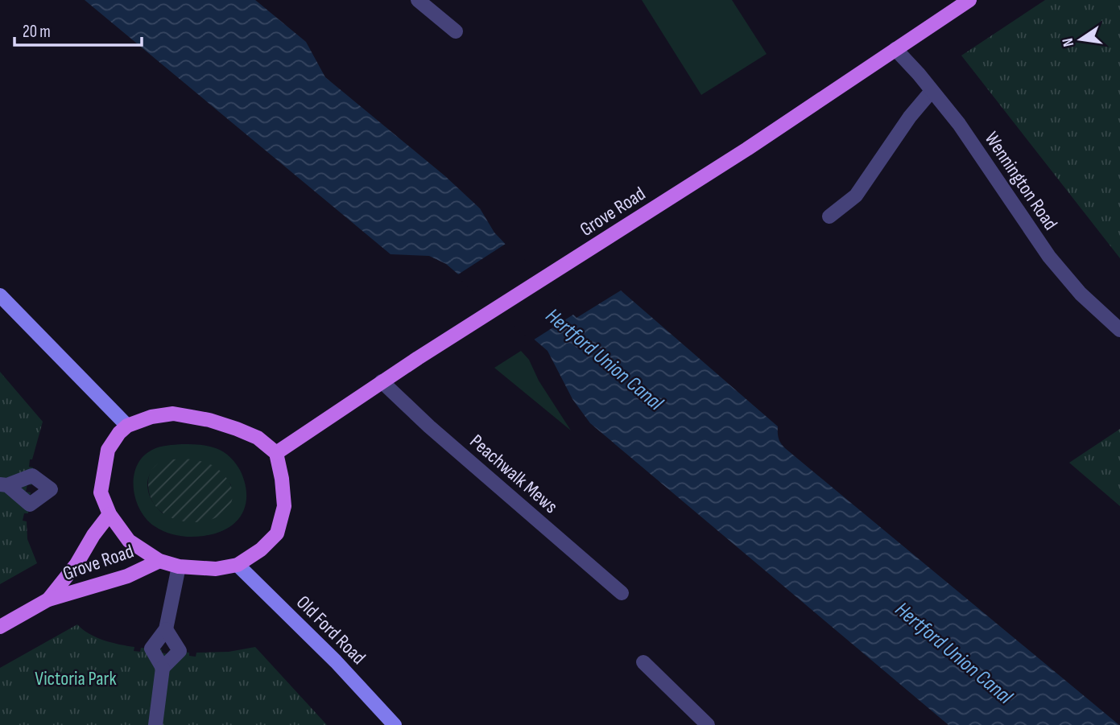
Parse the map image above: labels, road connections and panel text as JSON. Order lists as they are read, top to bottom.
{
  "streets": {
    "main road": ["Grove Road", "Old Ford Road"],
    "street": ["Wennington Road", "Peachwalk Mews"]
  },
  "crossings": [
    ["Wennington Road", "Grove Road"],
    ["Grove Road", "Peachwalk Mews"],
    ["Grove Road", "Old Ford Road"]
  ],
  "water": ["Hertford Union Canal"],
  "parks": ["Victoria Park"],
  "scale_bar": "20 m",
  "north": "left"
}
